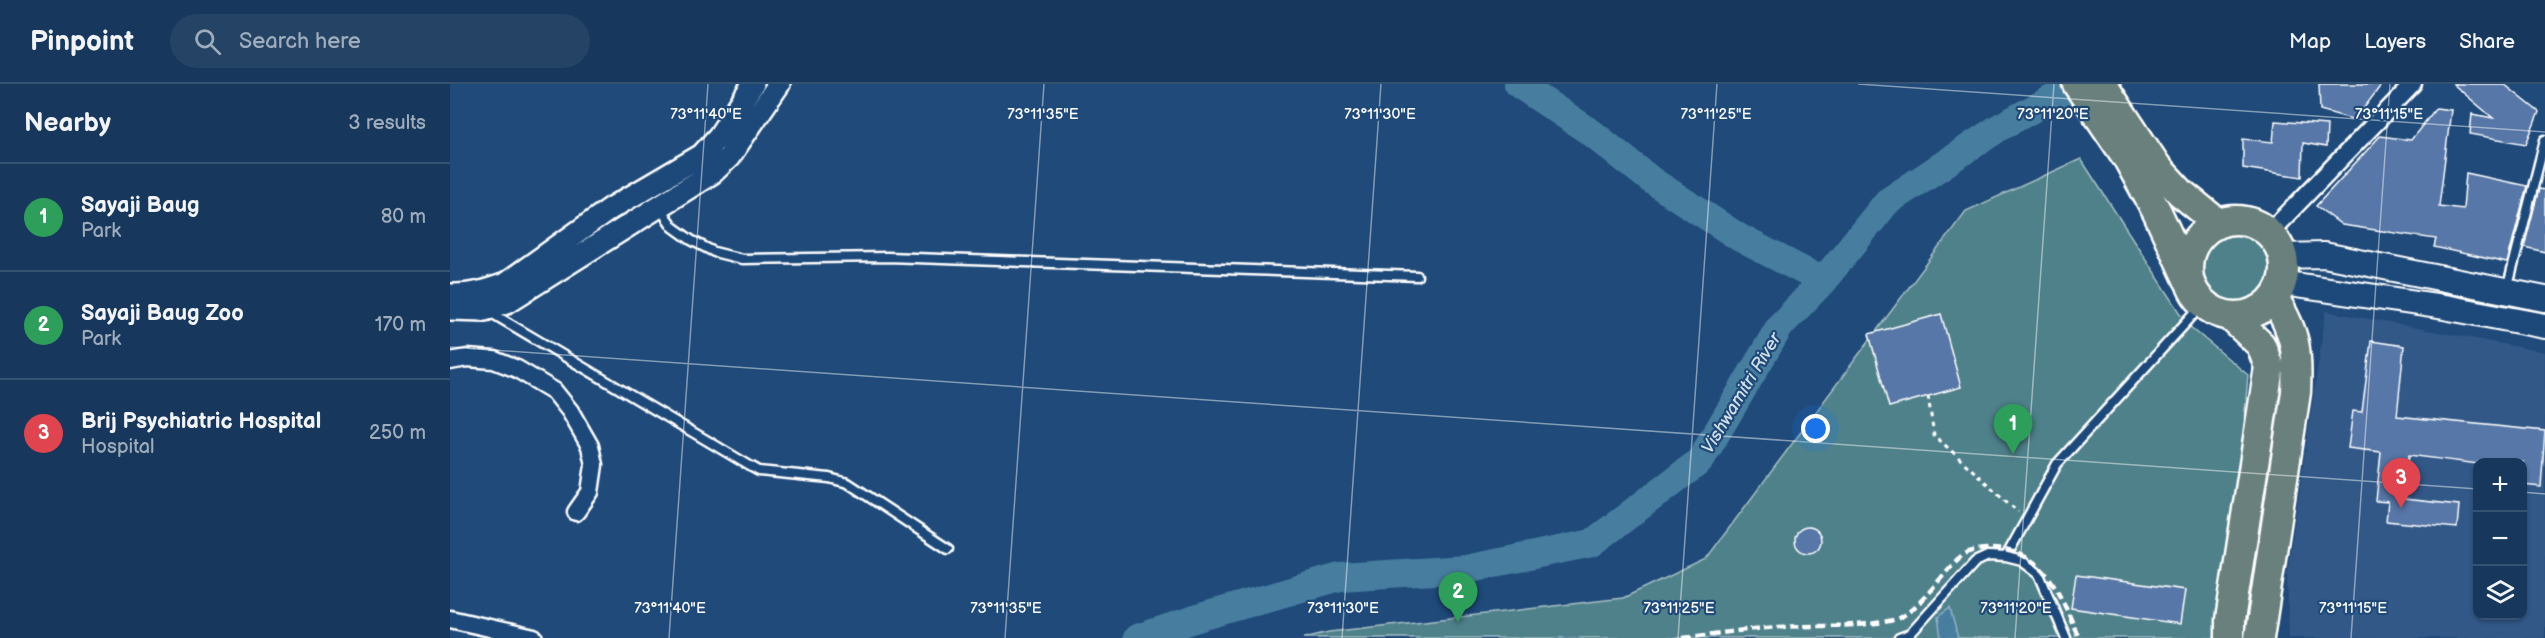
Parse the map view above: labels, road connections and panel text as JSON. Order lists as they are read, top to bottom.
{
  "water": ["Vishwamitri River"],
  "page": {
    "header": "Pinpoint",
    "search": "Search here",
    "nav": ["Map", "Layers", "Share"],
    "heading": ["Nearby", "3 results"],
    "list": [
      {
        "mark": "1",
        "name": "Sayaji Baug",
        "note": "Park",
        "value": "80 m"
      },
      {
        "mark": "2",
        "name": "Sayaji Baug Zoo",
        "note": "Park",
        "value": "170 m"
      },
      {
        "mark": "3",
        "name": "Brij Psychiatric Hospital",
        "note": "Hospital",
        "value": "250 m"
      }
    ],
    "pins": ["1", "3", "2"],
    "map_buttons": ["+", "−"]
  },
  "coordinates": [
    "73°11'40\"E",
    "73°11'35\"E",
    "73°11'30\"E",
    "73°11'25\"E",
    "73°11'20\"E",
    "73°11'15\"E"
  ]
}
